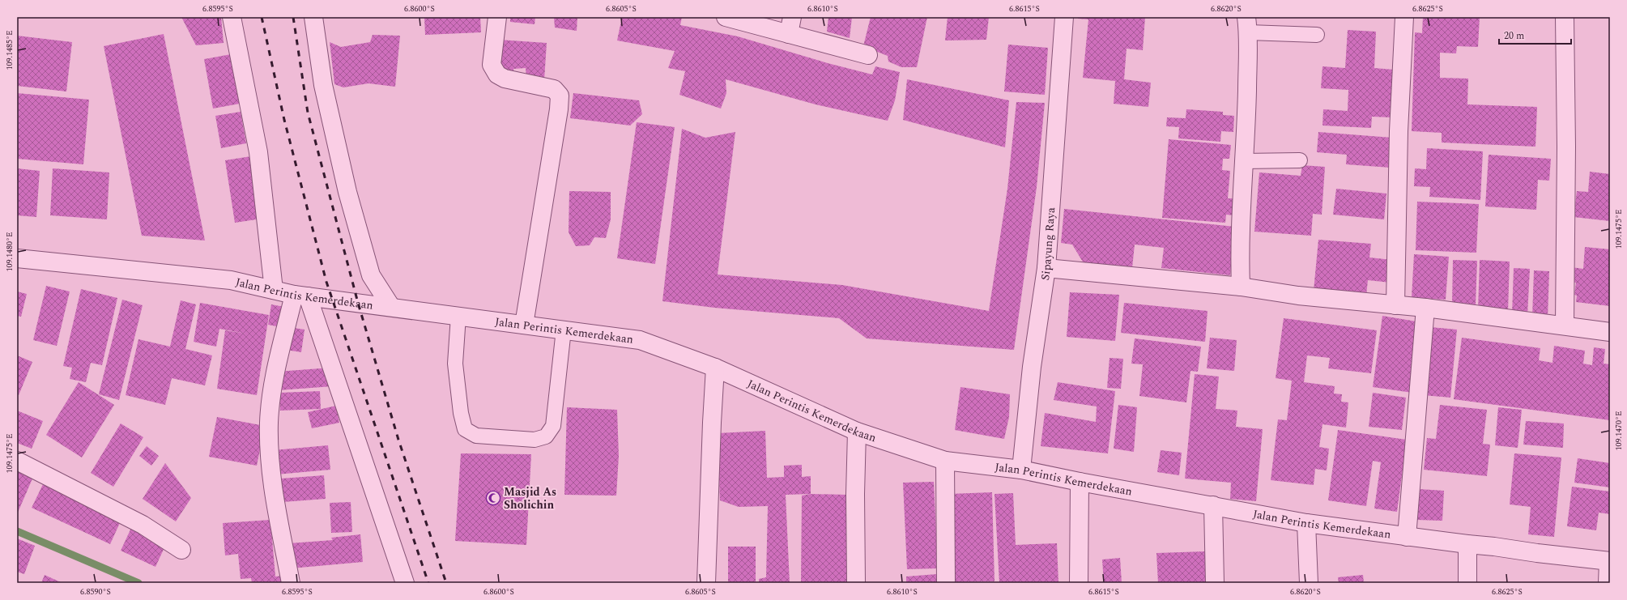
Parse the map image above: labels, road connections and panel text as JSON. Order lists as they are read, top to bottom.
{
  "streets": {
    "street": ["Sipayung Raya", "Jalan Perintis Kemerdekaan"]
  },
  "crossings": [
    ["Sipayung Raya", "Jalan Perintis Kemerdekaan"]
  ],
  "places": {
    "mosque": ["Masjid As Sholichin"]
  },
  "scale_bar": "20 m",
  "coordinates": [
    "6.8595°S",
    "6.8600°S",
    "6.8605°S",
    "6.8610°S",
    "6.8615°S",
    "6.8620°S",
    "6.8625°S",
    "109.1485°E",
    "109.1475°E",
    "109.1480°E",
    "109.1470°E",
    "6.8590°S"
  ]
}
